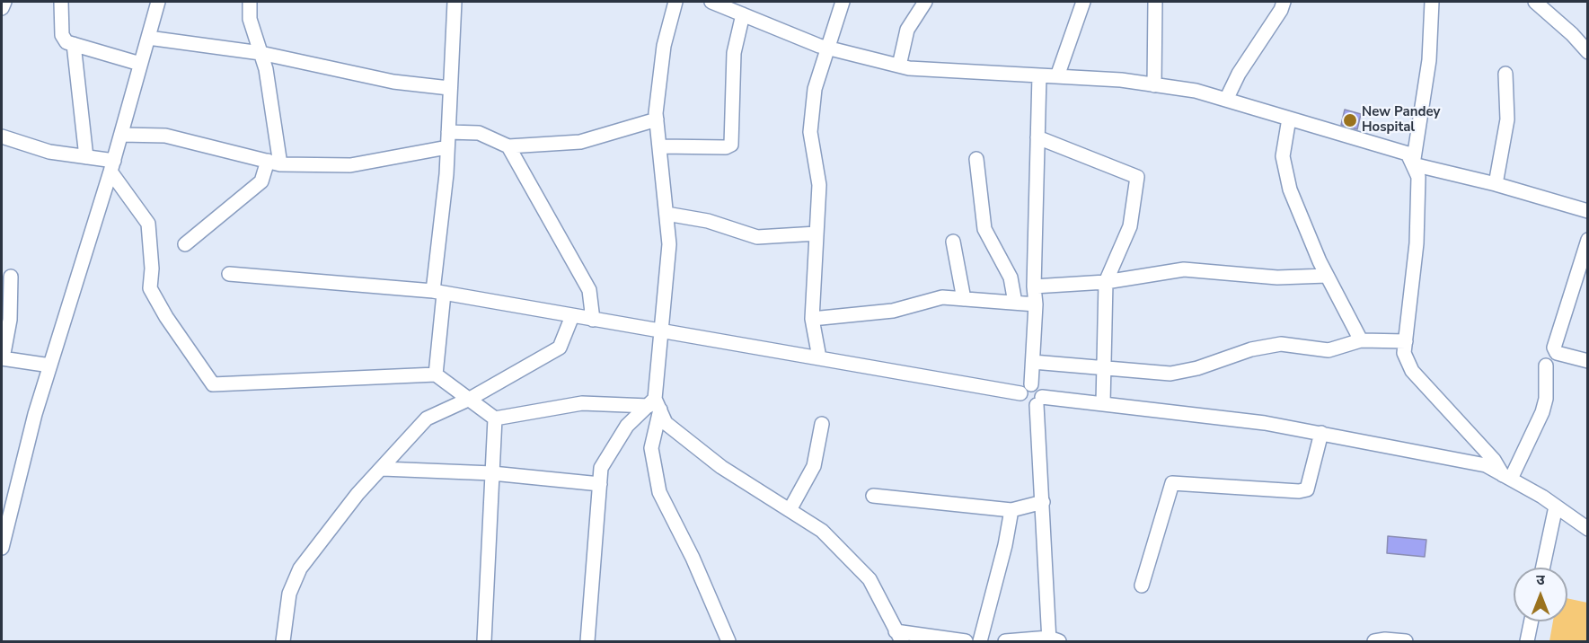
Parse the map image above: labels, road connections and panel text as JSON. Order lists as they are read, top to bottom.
{
  "places": ["New Pandey Hospital"],
  "north": "top"
}
